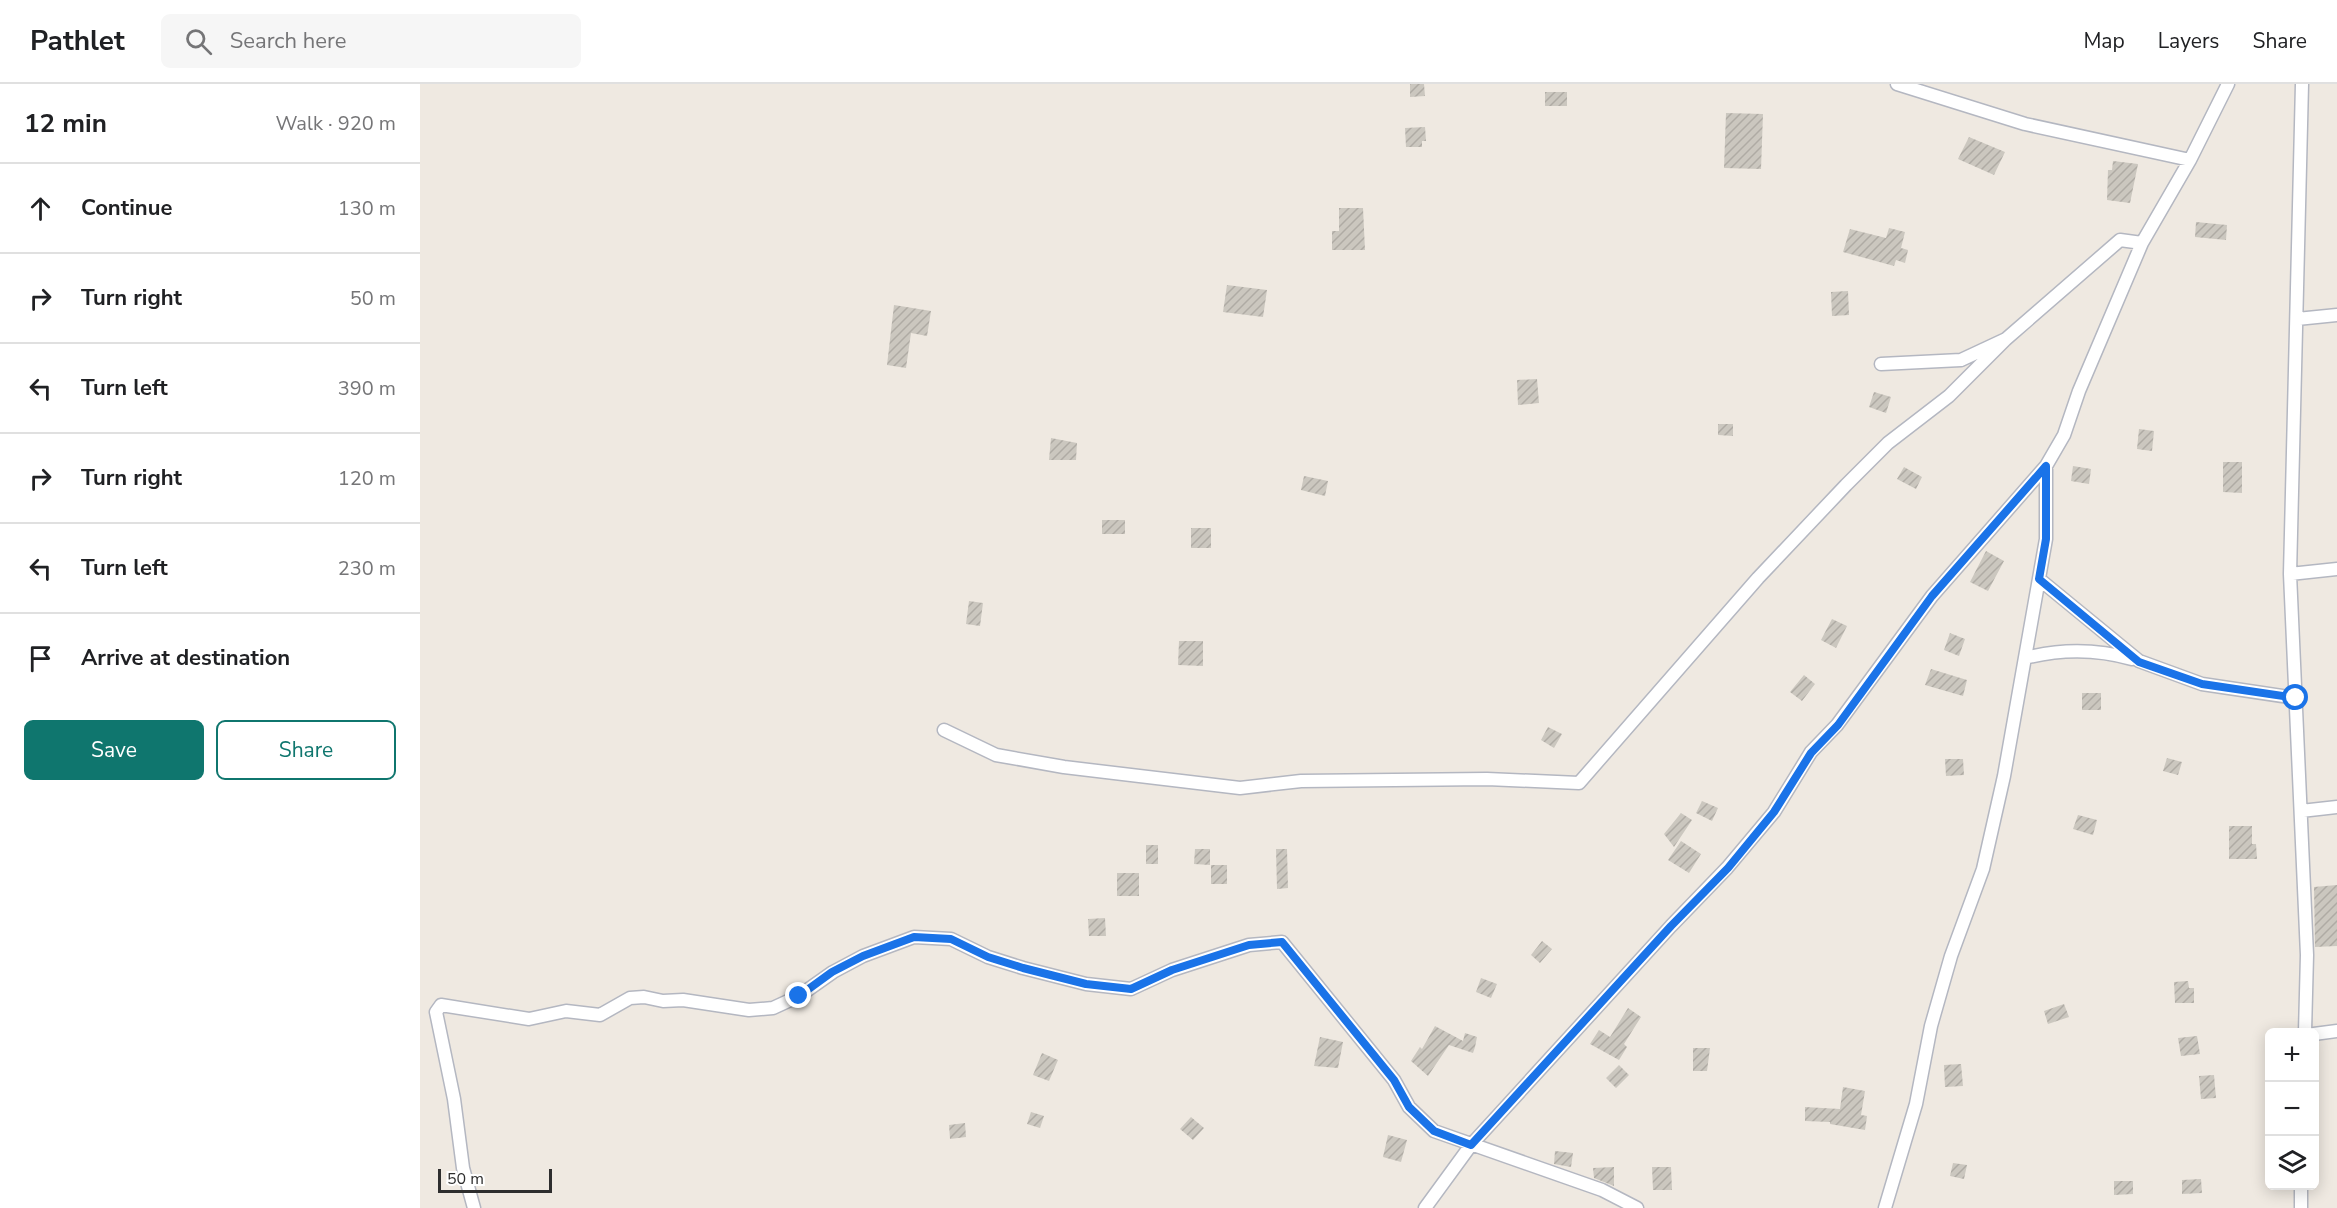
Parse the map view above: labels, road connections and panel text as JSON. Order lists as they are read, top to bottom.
{
  "scale_bar": "50 m",
  "page": {
    "header": "Pathlet",
    "search": "Search here",
    "nav": ["Map", "Layers", "Share"],
    "heading": ["12 min", "Walk · 920 m"],
    "list": [
      ["Continue", "130 m"],
      ["Turn right", "50 m"],
      ["Turn left", "390 m"],
      ["Turn right", "120 m"],
      ["Turn left", "230 m"],
      "Arrive at destination"
    ],
    "buttons": ["Save", "Share"],
    "map_buttons": ["+", "−"],
    "scale": "50 m"
  }
}
